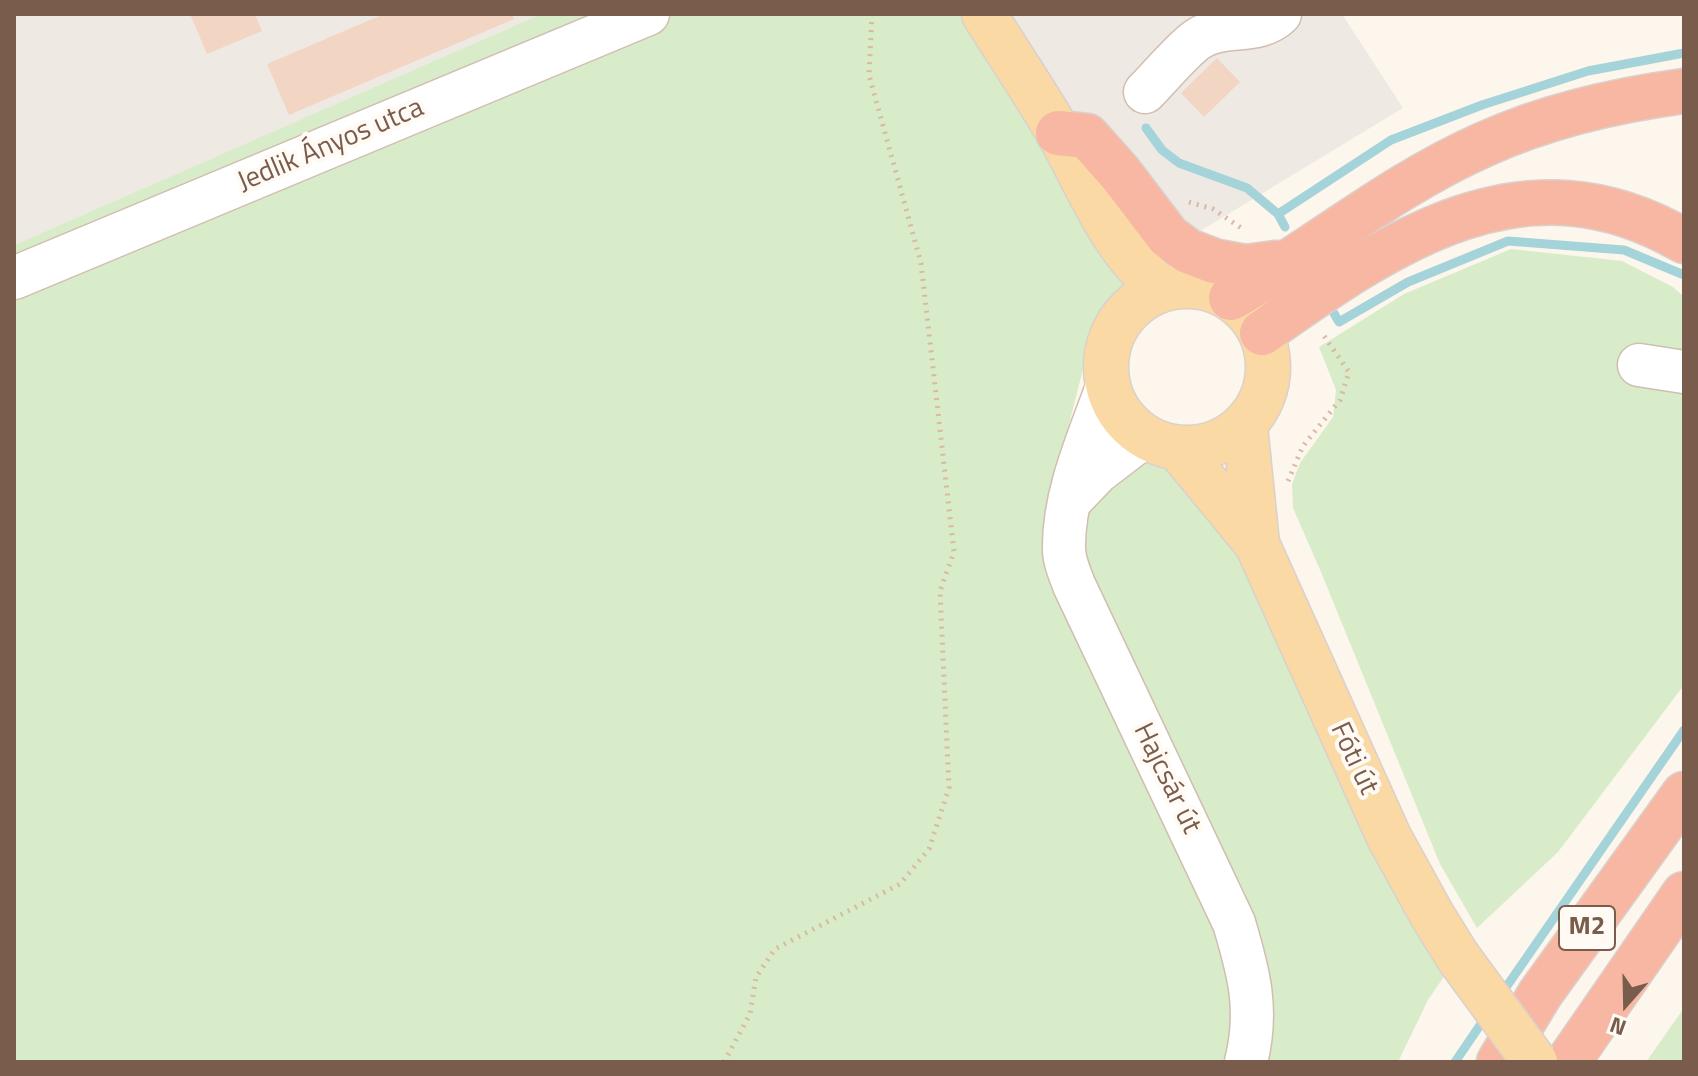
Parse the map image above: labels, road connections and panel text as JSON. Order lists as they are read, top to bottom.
{
  "streets": {
    "highway": ["M2"],
    "main road": ["Fóti út"],
    "street": ["Jedlik Ányos utca", "Hajcsár út"]
  },
  "crossings": [
    ["Fóti út", "Hajcsár út"]
  ],
  "north": "bottom"
}
